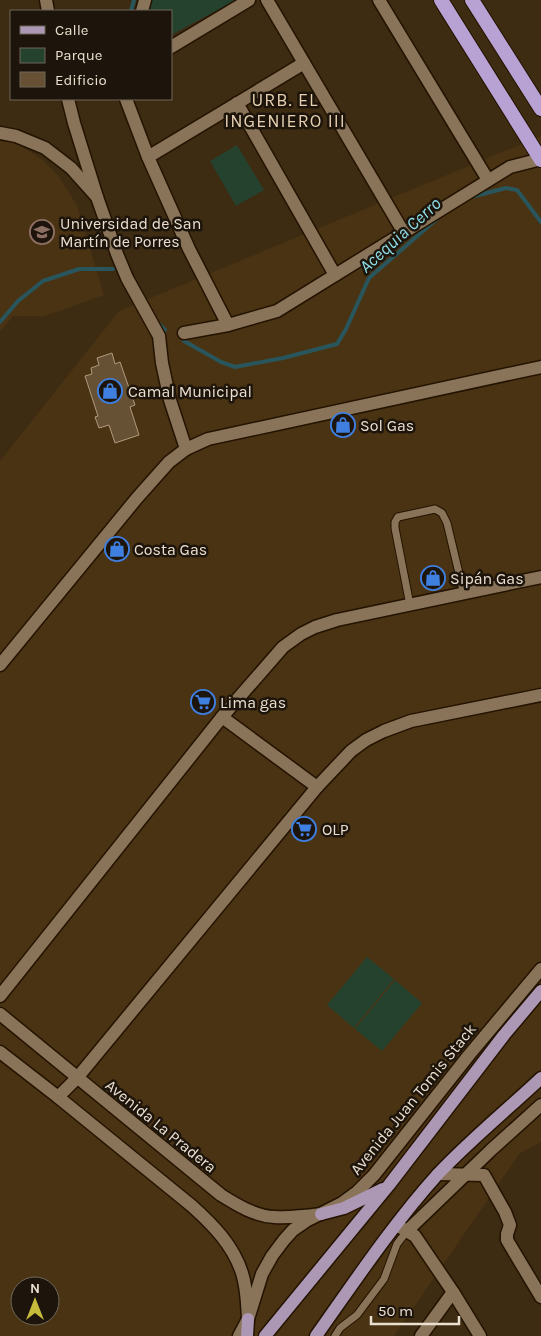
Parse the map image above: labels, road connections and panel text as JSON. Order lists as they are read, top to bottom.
{
  "streets": {
    "main road": ["Avenida Juan Tomis Stack"],
    "street": ["Avenida La Pradera"]
  },
  "crossings": [
    ["Avenida Juan Tomis Stack", "Avenida La Pradera"]
  ],
  "districts": ["URB. EL INGENIERO III"],
  "water": ["Acequia Cerro"],
  "places": {
    "school or university": ["Universidad de San Martín de Porres"],
    "shop": [
      "Camal Municipal",
      "Sol Gas",
      "Costa Gas",
      "Sipán Gas"
    ],
    "supermarket": ["Lima gas", "OLP"]
  },
  "legend": ["Calle", "Parque", "Edificio"],
  "scale_bar": "50 m",
  "north": "top"
}
